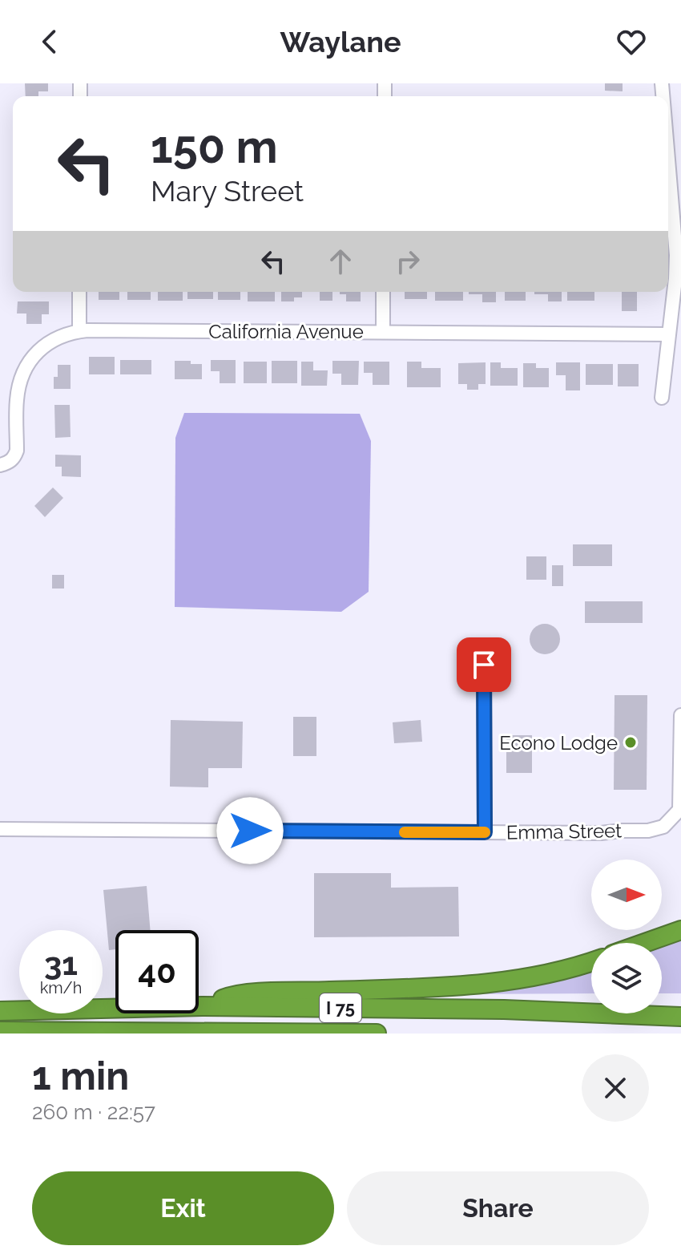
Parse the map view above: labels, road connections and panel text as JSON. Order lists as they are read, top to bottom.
{
  "streets": {
    "highway": ["I 75"],
    "street": ["California Avenue", "Emma Street"]
  },
  "places": ["Econo Lodge"],
  "north": "right",
  "page": {
    "header": "Waylane",
    "turn": ["150 m", "Mary Street"],
    "speed": "31 km/h",
    "limit": "40",
    "heading": ["1 min", "260 m · 22:57"],
    "buttons": ["Exit", "Share"]
  }
}
